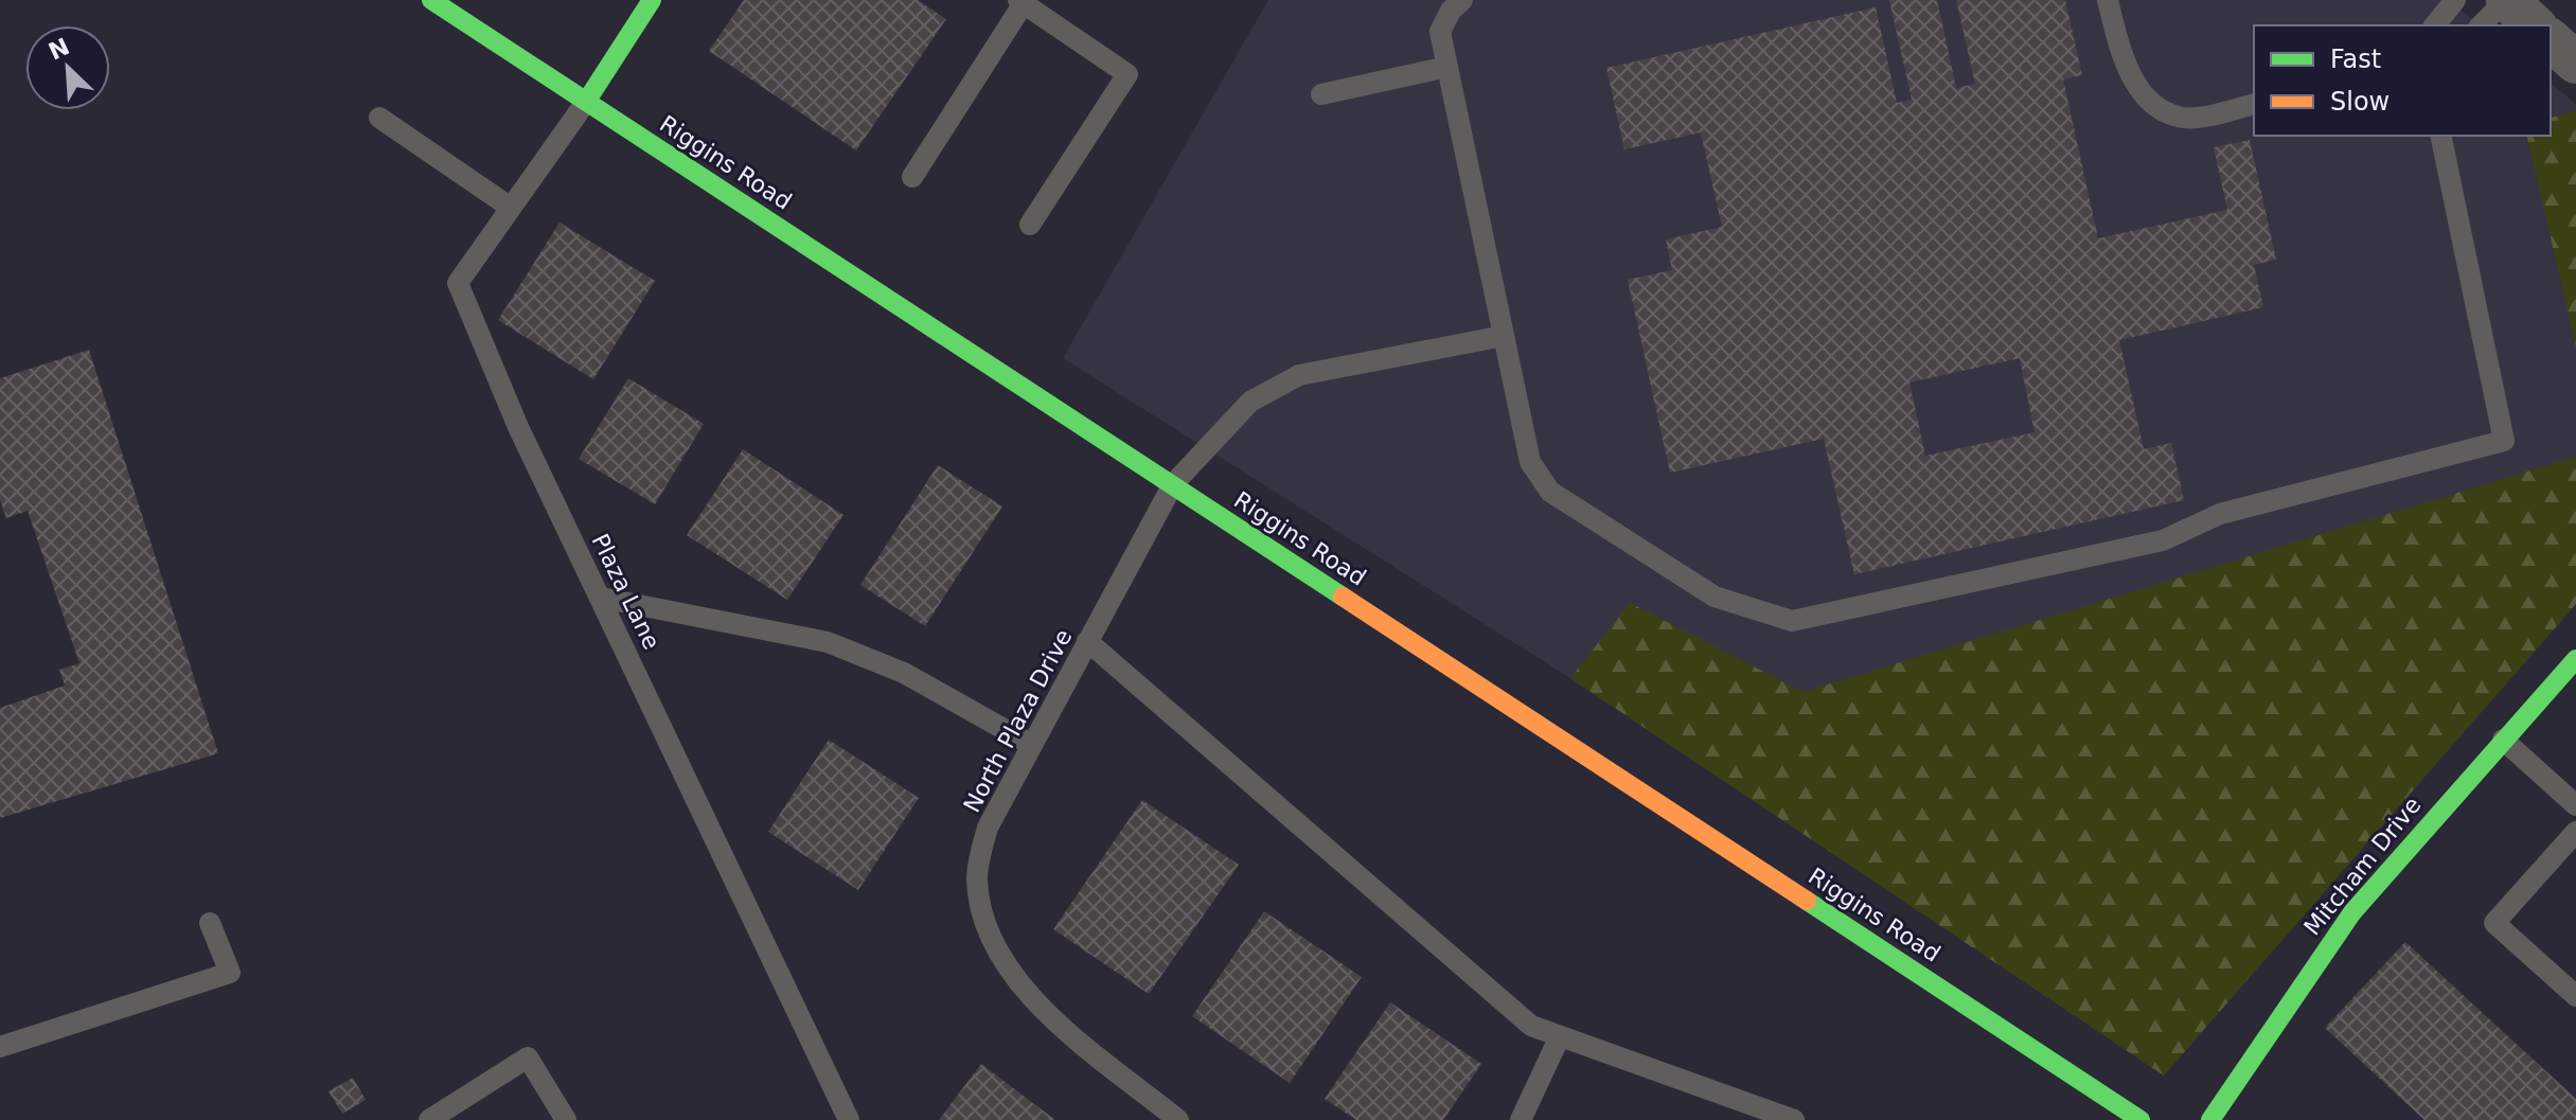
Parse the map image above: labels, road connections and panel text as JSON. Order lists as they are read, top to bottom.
{
  "streets": {
    "street": ["Riggins Road", "Mitcham Drive"],
    "lane": ["Plaza Lane", "North Plaza Drive"]
  },
  "crossings": [
    ["Riggins Road", "Plaza Lane"],
    ["Riggins Road", "North Plaza Drive"]
  ],
  "legend": ["Fast", "Slow"],
  "north": "top left"
}
